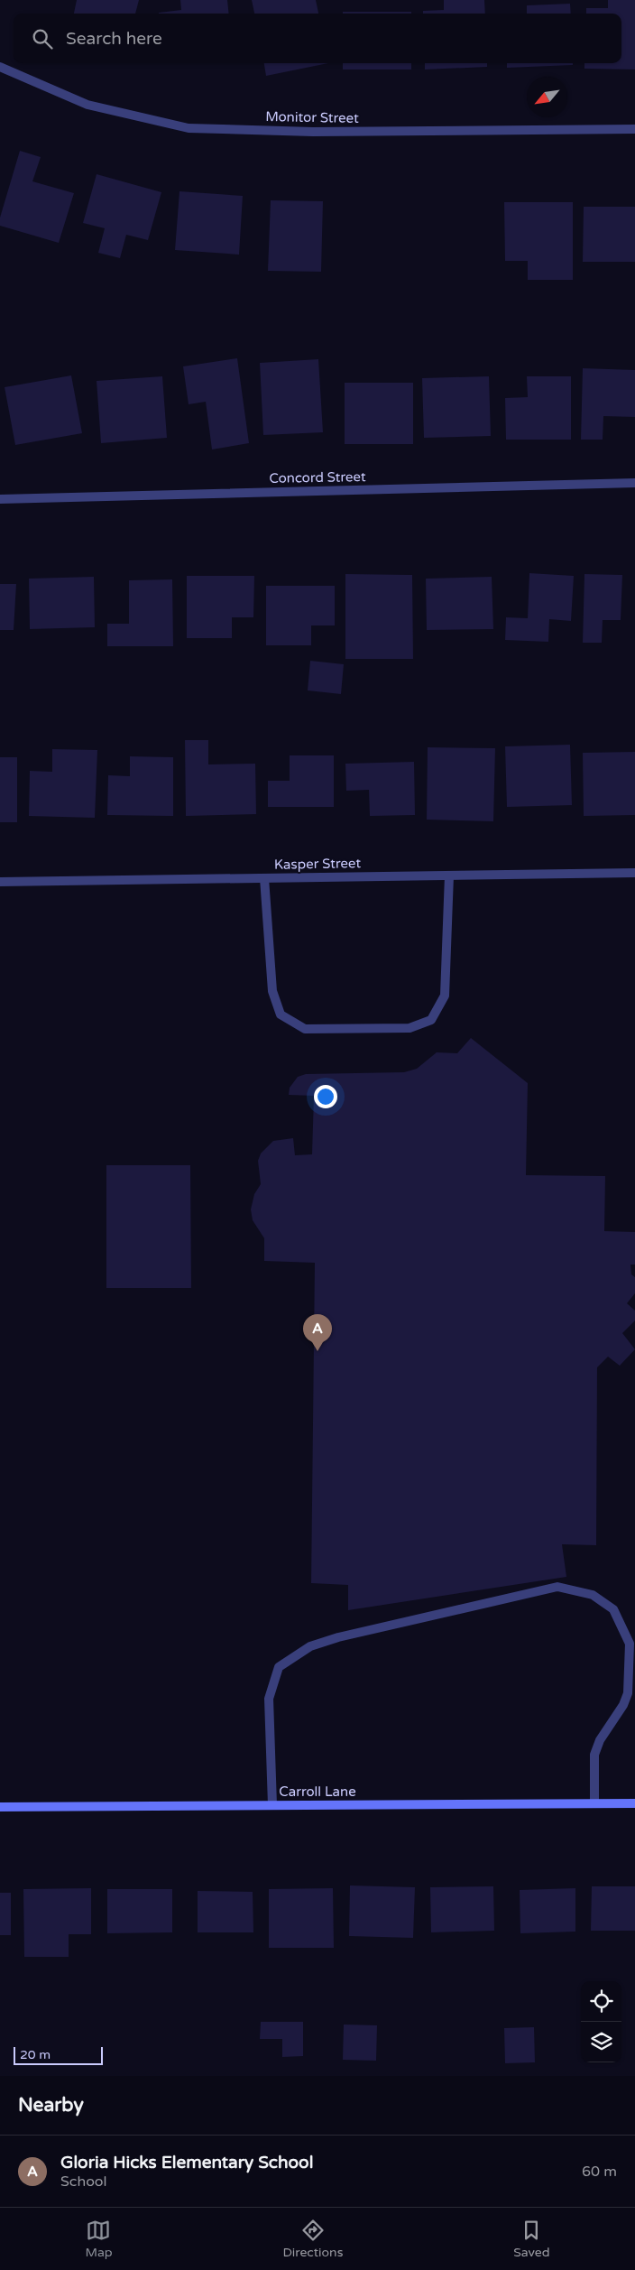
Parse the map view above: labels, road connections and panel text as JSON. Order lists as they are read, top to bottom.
{
  "streets": {
    "street": [
      "Monitor Street",
      "Concord Street",
      "Kasper Street",
      "Carroll Lane"
    ]
  },
  "scale_bar": "20 m",
  "north": "bottom left",
  "page": {
    "search": "Search here",
    "pins": "A",
    "scale": "20 m",
    "heading": "Nearby",
    "list": [
      {
        "mark": "A",
        "name": "Gloria Hicks Elementary School",
        "note": "School",
        "value": "60 m"
      }
    ],
    "nav": ["Map", "Directions", "Saved"]
  }
}
